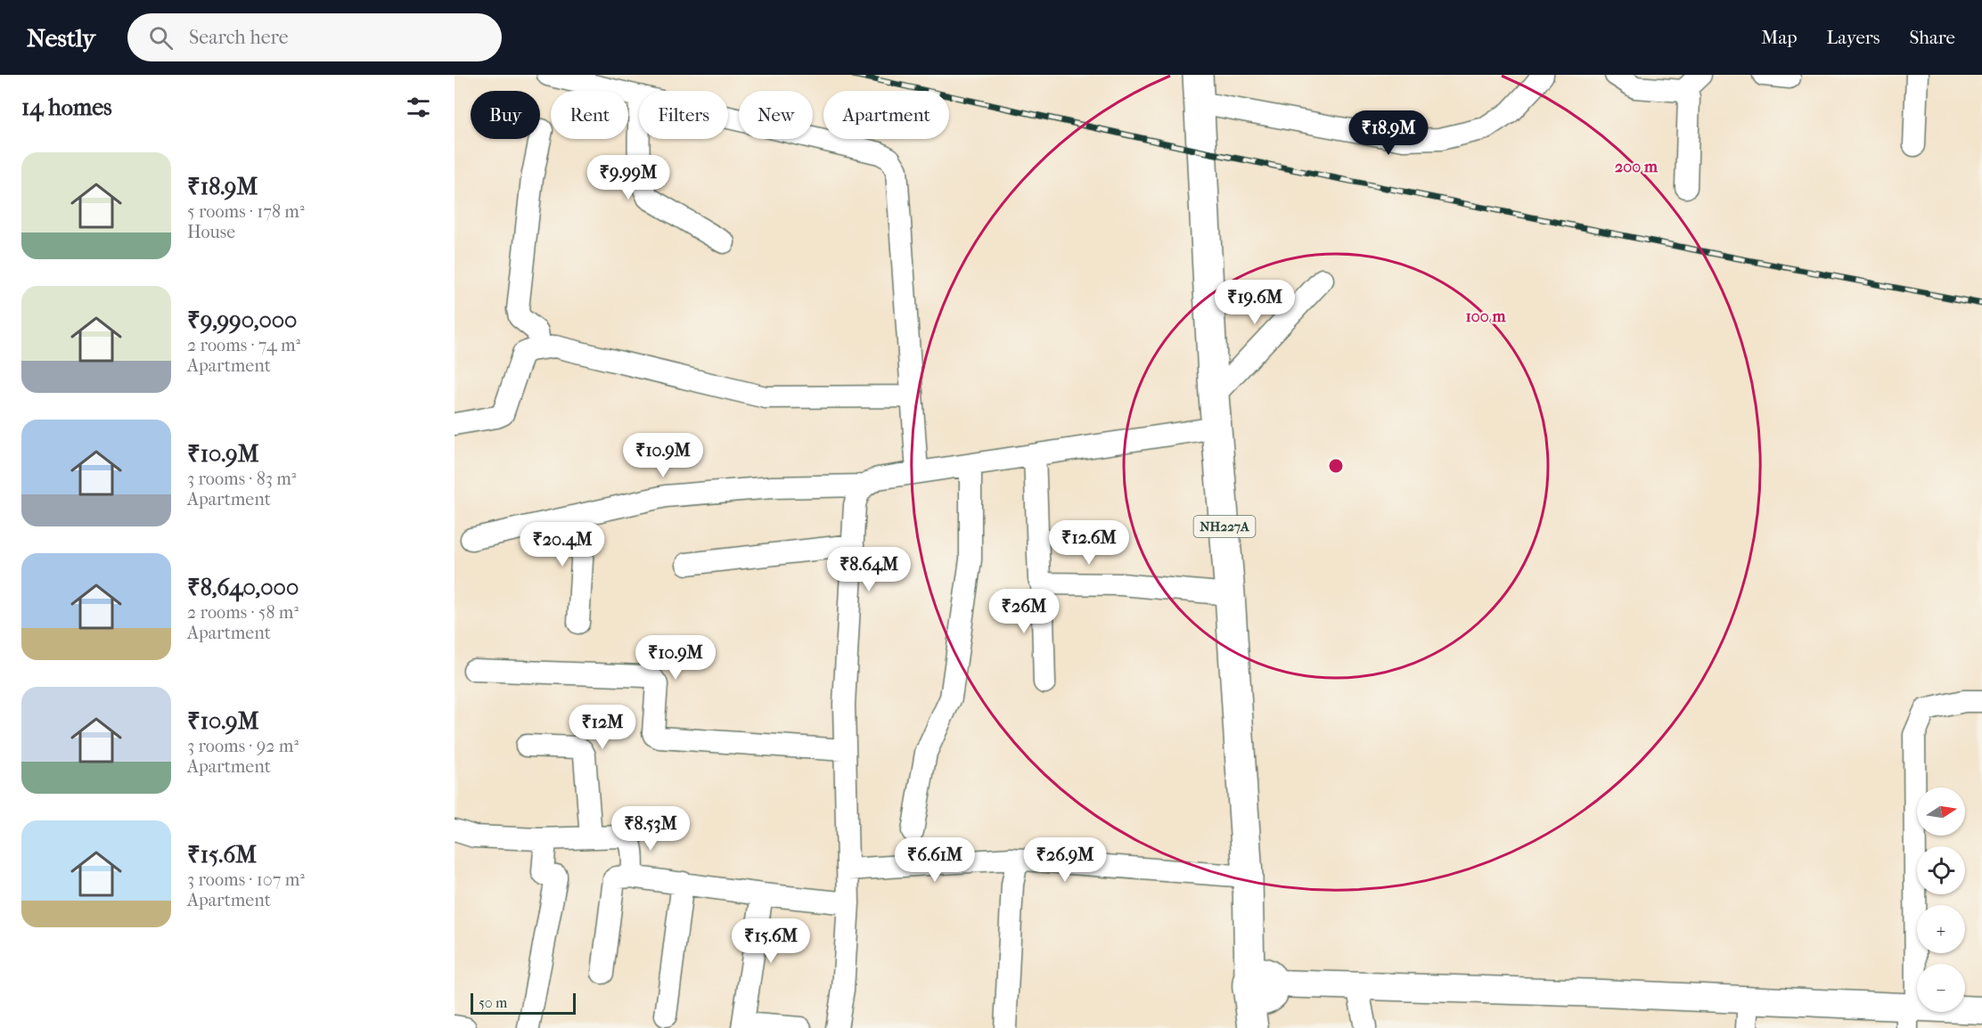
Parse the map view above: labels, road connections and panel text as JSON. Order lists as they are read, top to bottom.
{
  "streets": {
    "highway": ["NH227A"]
  },
  "scale_bar": "50 m",
  "north": "right",
  "page": {
    "header": "Nestly",
    "search": "Search here",
    "nav": ["Map", "Layers", "Share"],
    "heading": "14 homes",
    "chip": [
      "Buy",
      "Rent",
      "Filters",
      "New",
      "Apartment"
    ],
    "price": [
      "₹18.9M",
      "₹9.99M",
      "₹19.6M",
      "₹10.9M",
      "₹12.6M",
      "₹20.4M",
      "₹8.64M",
      "₹26M",
      "₹10.9M",
      "₹12M",
      "₹8.53M",
      "₹6.61M",
      "₹26.9M",
      "₹15.6M"
    ],
    "list": [
      {
        "name": "₹18.9M",
        "note": "5 rooms · 178 m² · House"
      },
      {
        "name": "₹9,990,000",
        "note": "2 rooms · 74 m² · Apartment"
      },
      {
        "name": "₹10.9M",
        "note": "3 rooms · 83 m² · Apartment"
      },
      {
        "name": "₹8,640,000",
        "note": "2 rooms · 58 m² · Apartment"
      },
      {
        "name": "₹10.9M",
        "note": "3 rooms · 92 m² · Apartment"
      },
      {
        "name": "₹15.6M",
        "note": "3 rooms · 107 m² · Apartment"
      }
    ],
    "map_buttons": ["+", "−"],
    "scale": "50 m"
  },
  "rings": ["200 m", "100 m"]
}
